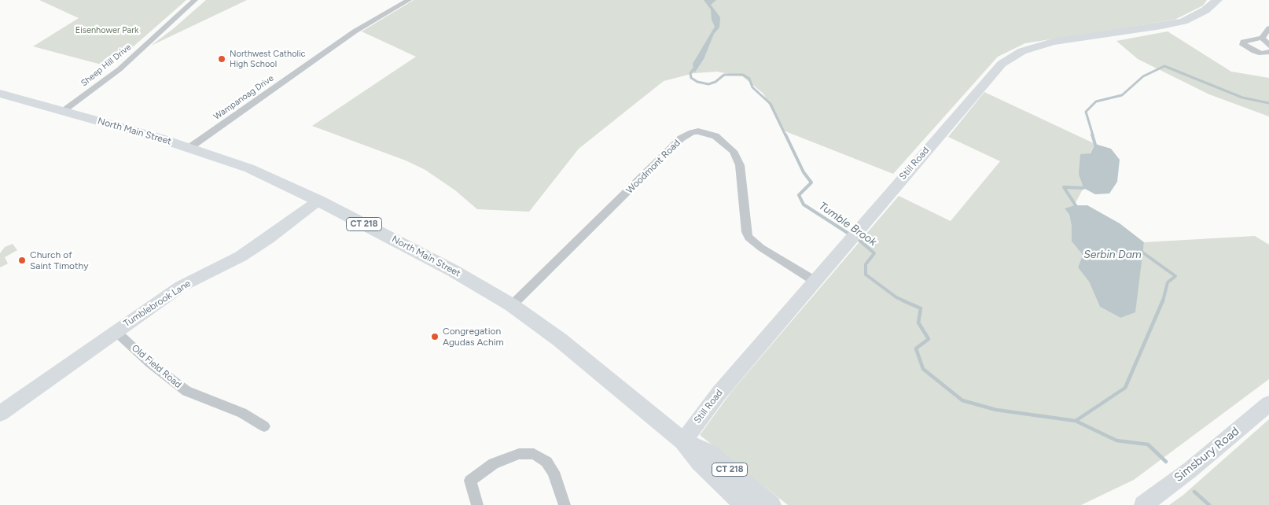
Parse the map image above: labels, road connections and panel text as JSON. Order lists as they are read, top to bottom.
{
  "streets": {
    "main road": ["North Main Street", "CT 218"],
    "street": [
      "Sheep Hill Drive",
      "Wampanoag Drive",
      "Still Road",
      "Woodmont Road",
      "Tumblebrook Lane",
      "Old Field Road",
      "Simsbury Road"
    ]
  },
  "crossings": [
    ["Sheep Hill Drive", "North Main Street"],
    ["Wampanoag Drive", "North Main Street"],
    ["North Main Street", "Still Road"],
    ["North Main Street", "Woodmont Road"],
    ["North Main Street", "Tumblebrook Lane"],
    ["Still Road", "Woodmont Road"],
    ["Tumblebrook Lane", "Old Field Road"]
  ],
  "water": ["Tumble Brook", "Serbin Dam"],
  "parks": ["Eisenhower Park"],
  "places": ["Northwest Catholic High School", "Church of Saint Timothy", "Congregation Agudas Achim"]
}
